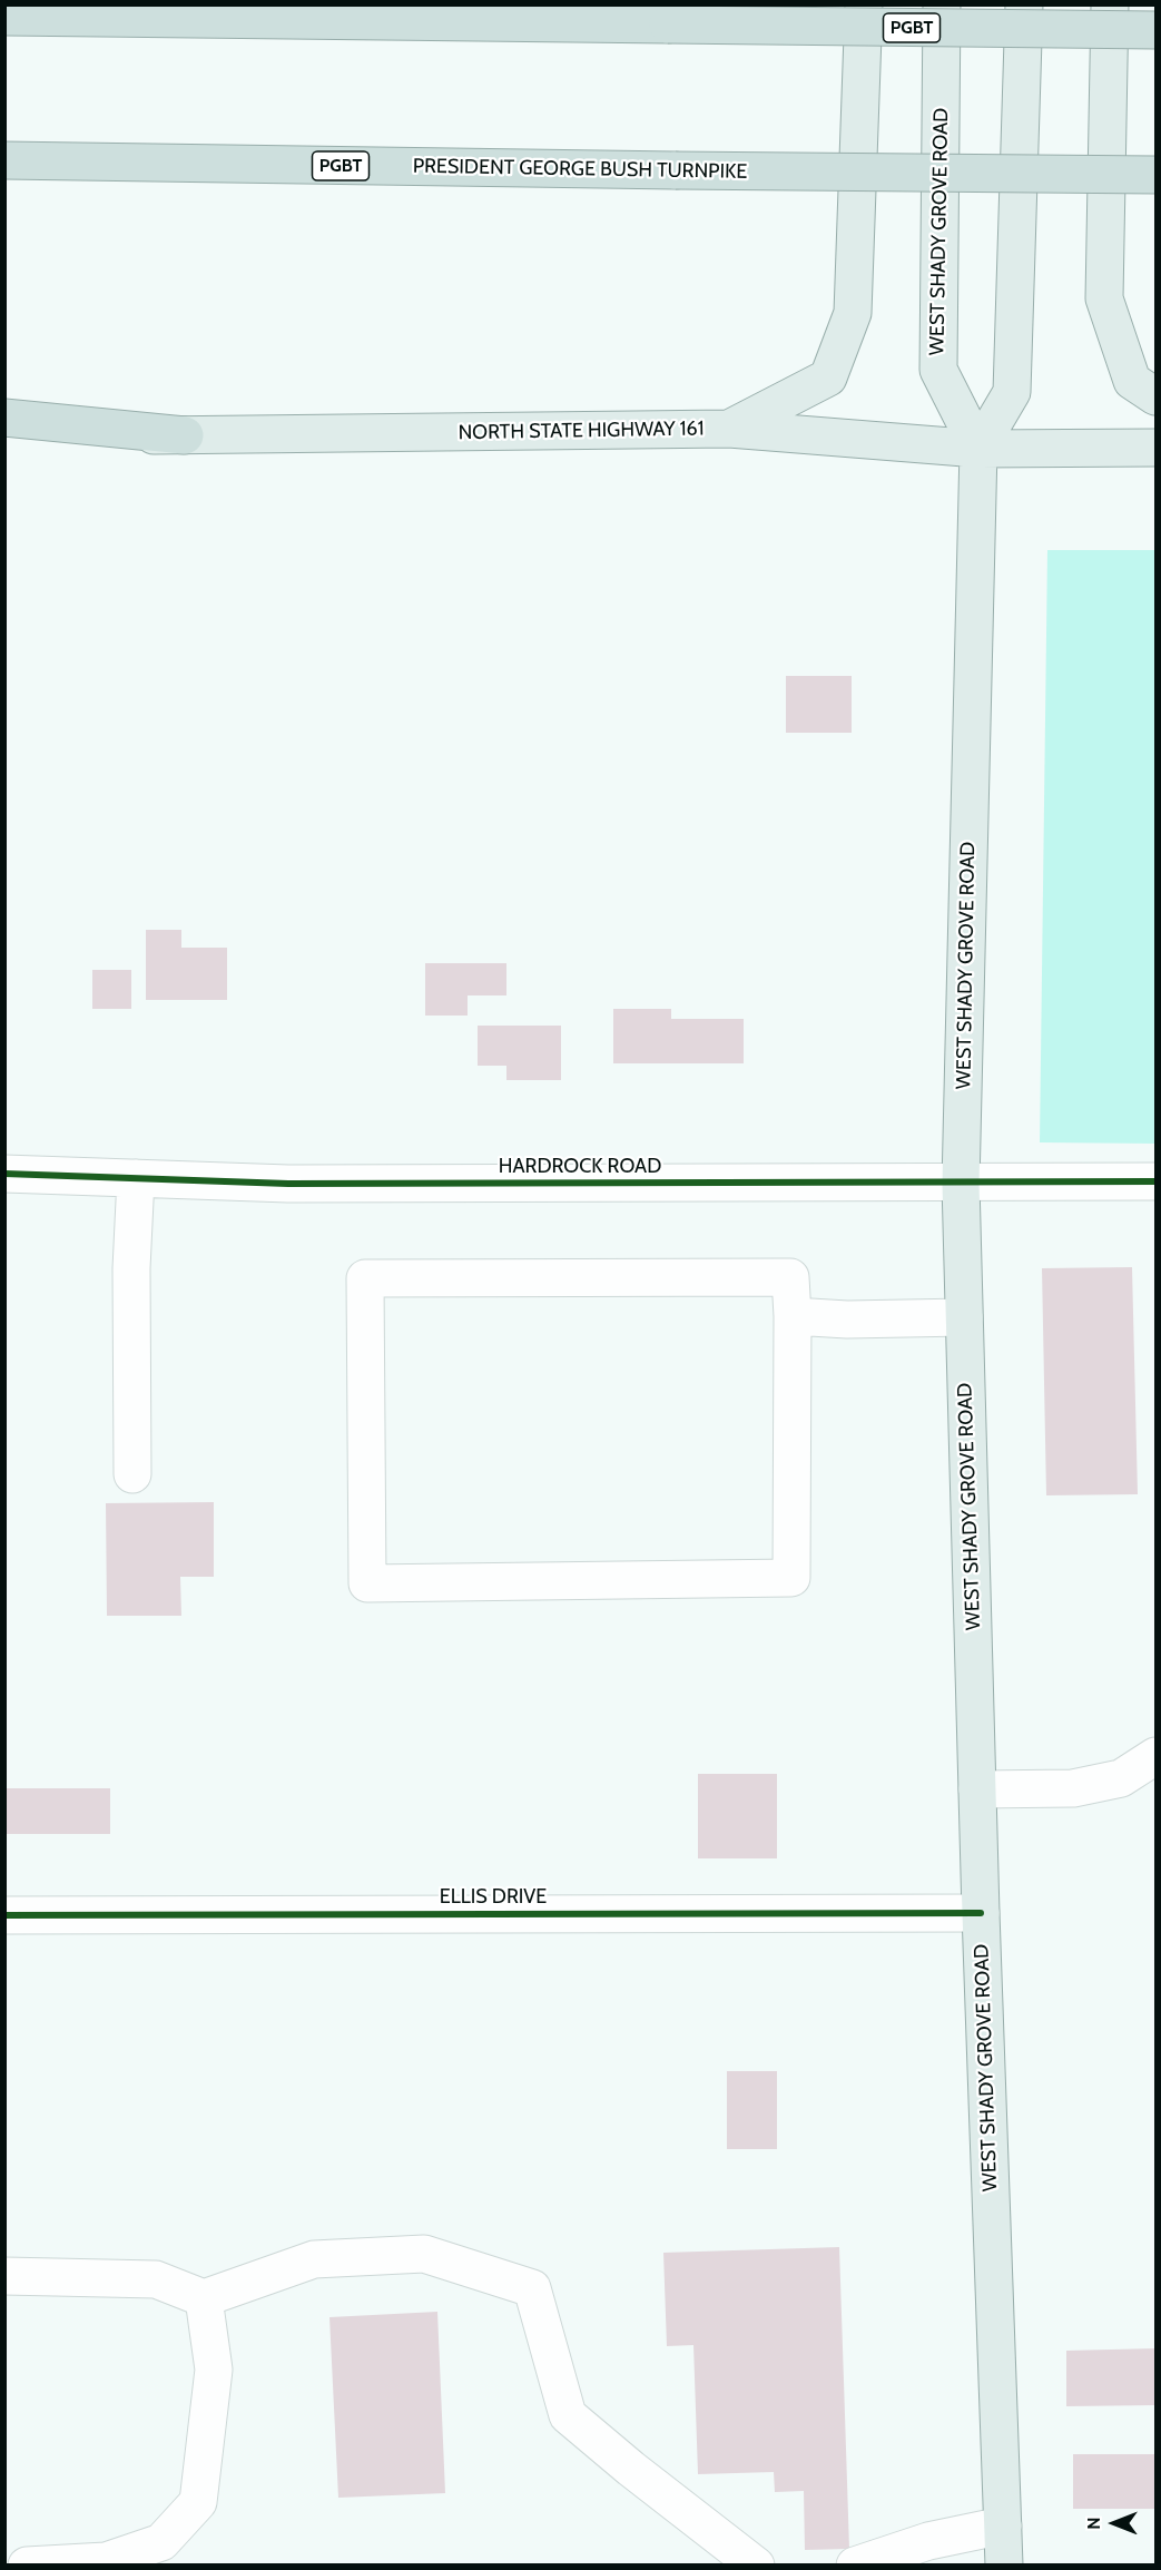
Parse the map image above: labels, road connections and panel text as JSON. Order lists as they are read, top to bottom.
{
  "streets": {
    "highway": ["PGBT", "PRESIDENT GEORGE BUSH TURNPIKE"],
    "main road": ["WEST SHADY GROVE ROAD", "NORTH STATE HIGHWAY 161"],
    "street": ["HARDROCK ROAD", "ELLIS DRIVE"]
  },
  "crossings": [
    ["WEST SHADY GROVE ROAD", "NORTH STATE HIGHWAY 161"],
    ["WEST SHADY GROVE ROAD", "HARDROCK ROAD"],
    ["WEST SHADY GROVE ROAD", "ELLIS DRIVE"]
  ],
  "north": "left"
}
